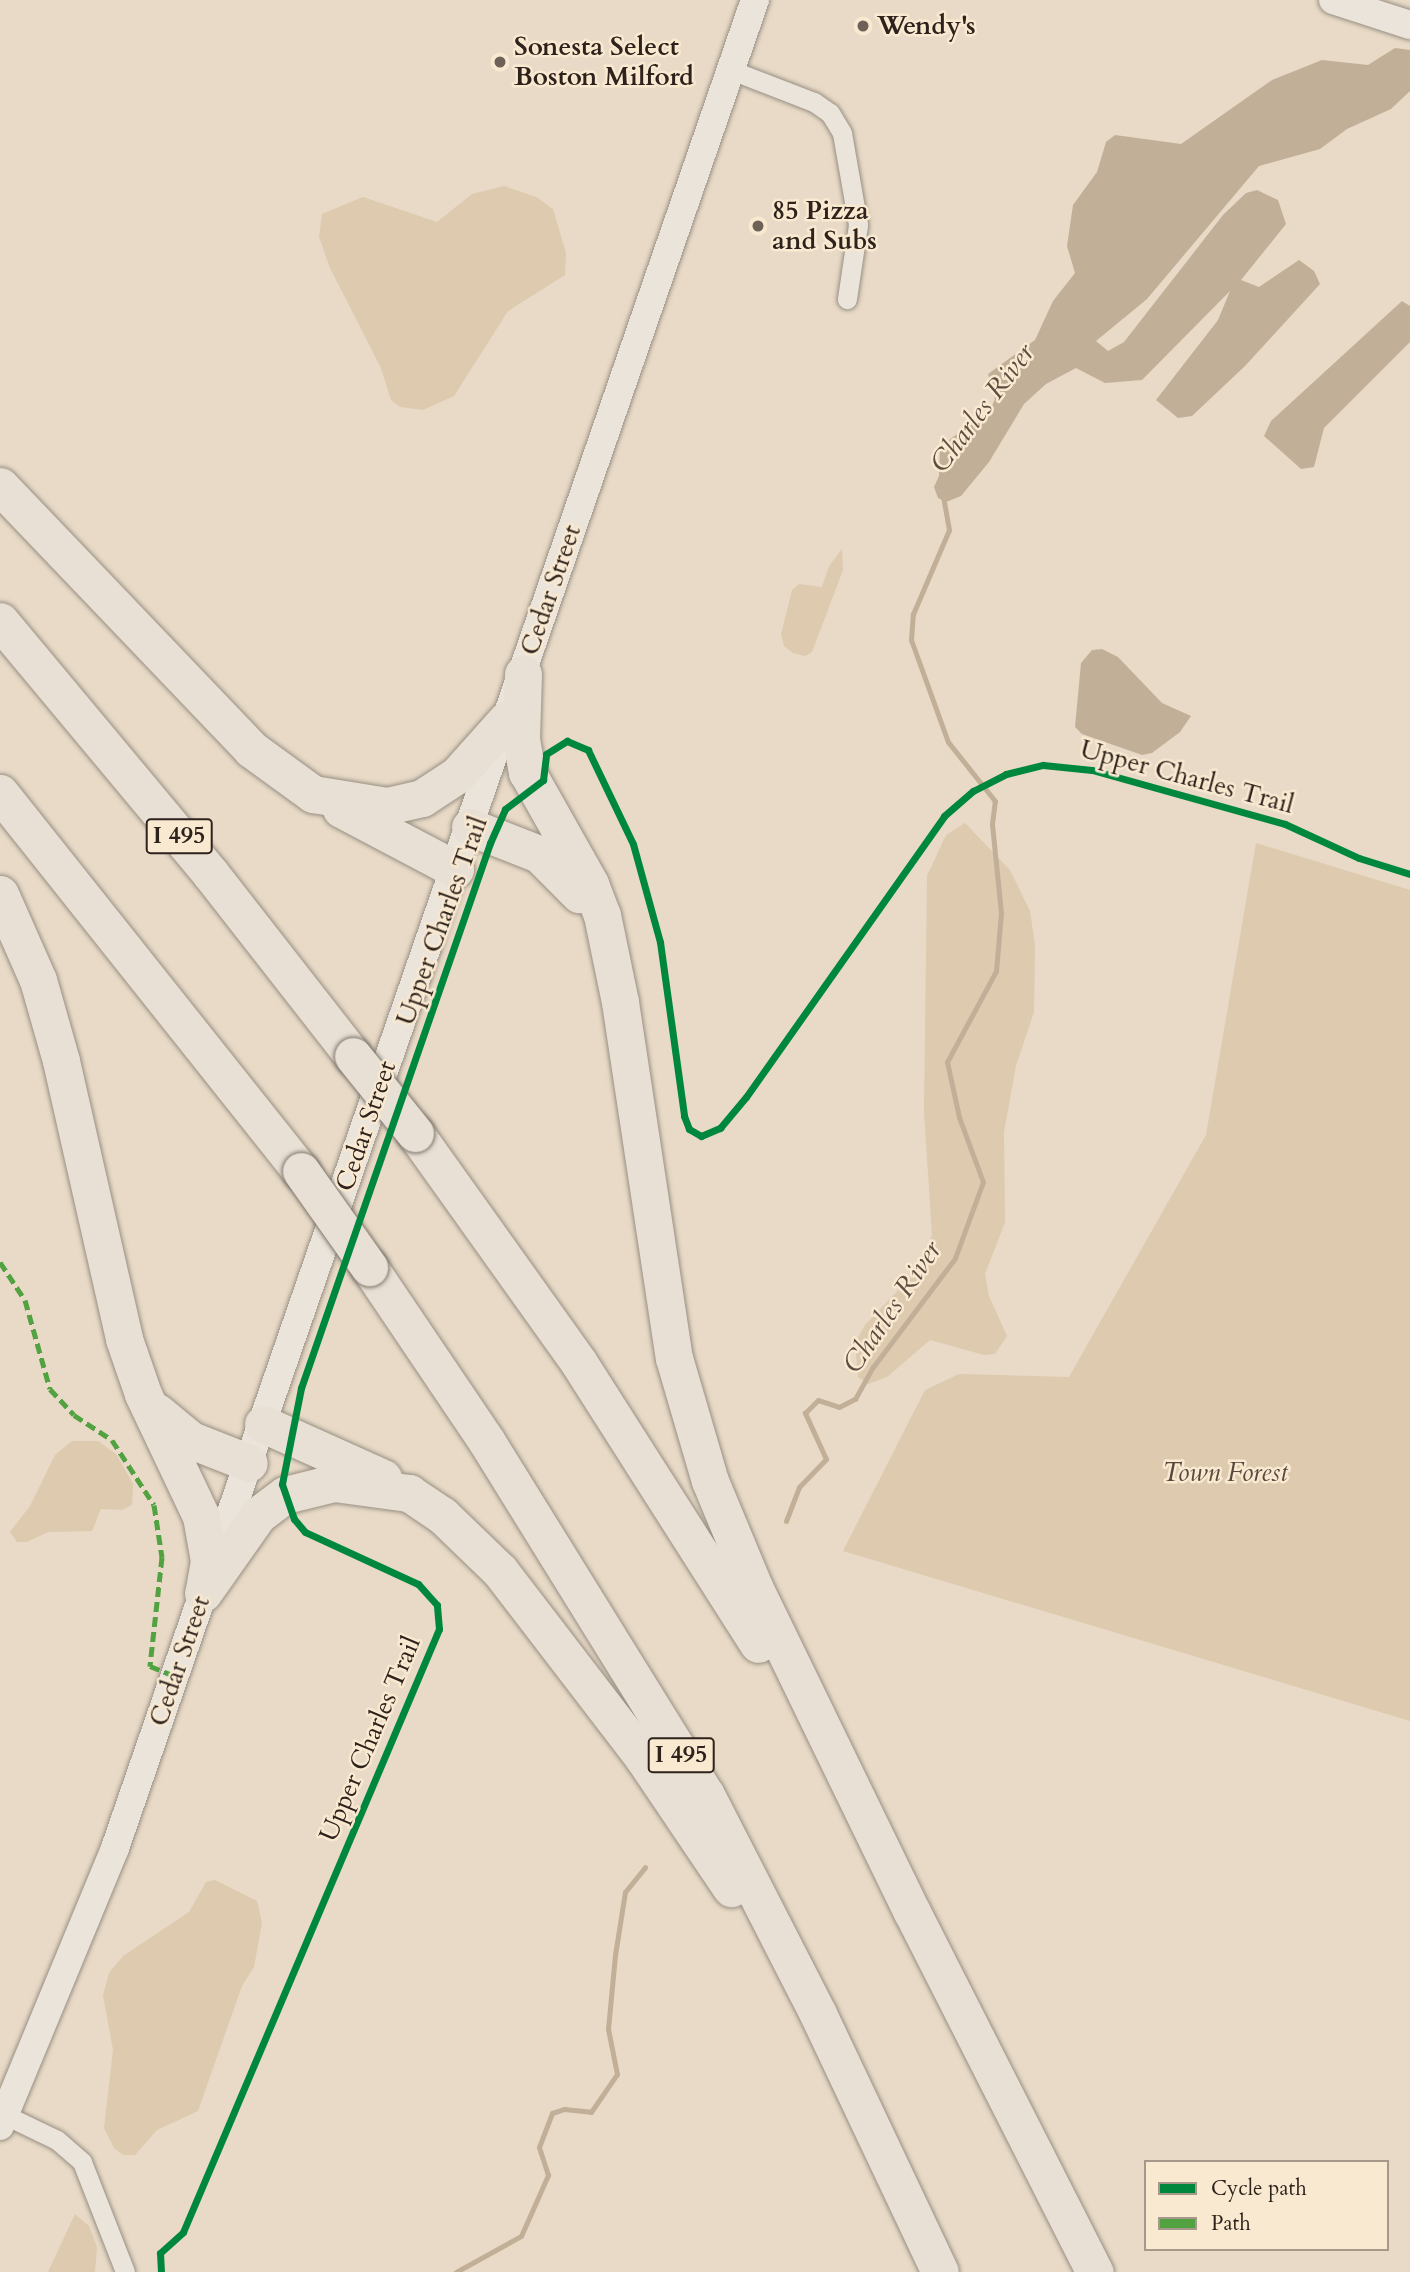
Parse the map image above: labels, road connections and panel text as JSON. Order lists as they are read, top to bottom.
{
  "streets": {
    "highway": ["I 495"],
    "main road": ["Cedar Street"],
    "cycle path": ["Upper Charles Trail"]
  },
  "water": ["Charles River"],
  "parks": ["Town Forest"],
  "places": ["Wendy's", "Sonesta Select Boston Milford", "85 Pizza and Subs"],
  "legend": ["Cycle path", "Path"]
}
